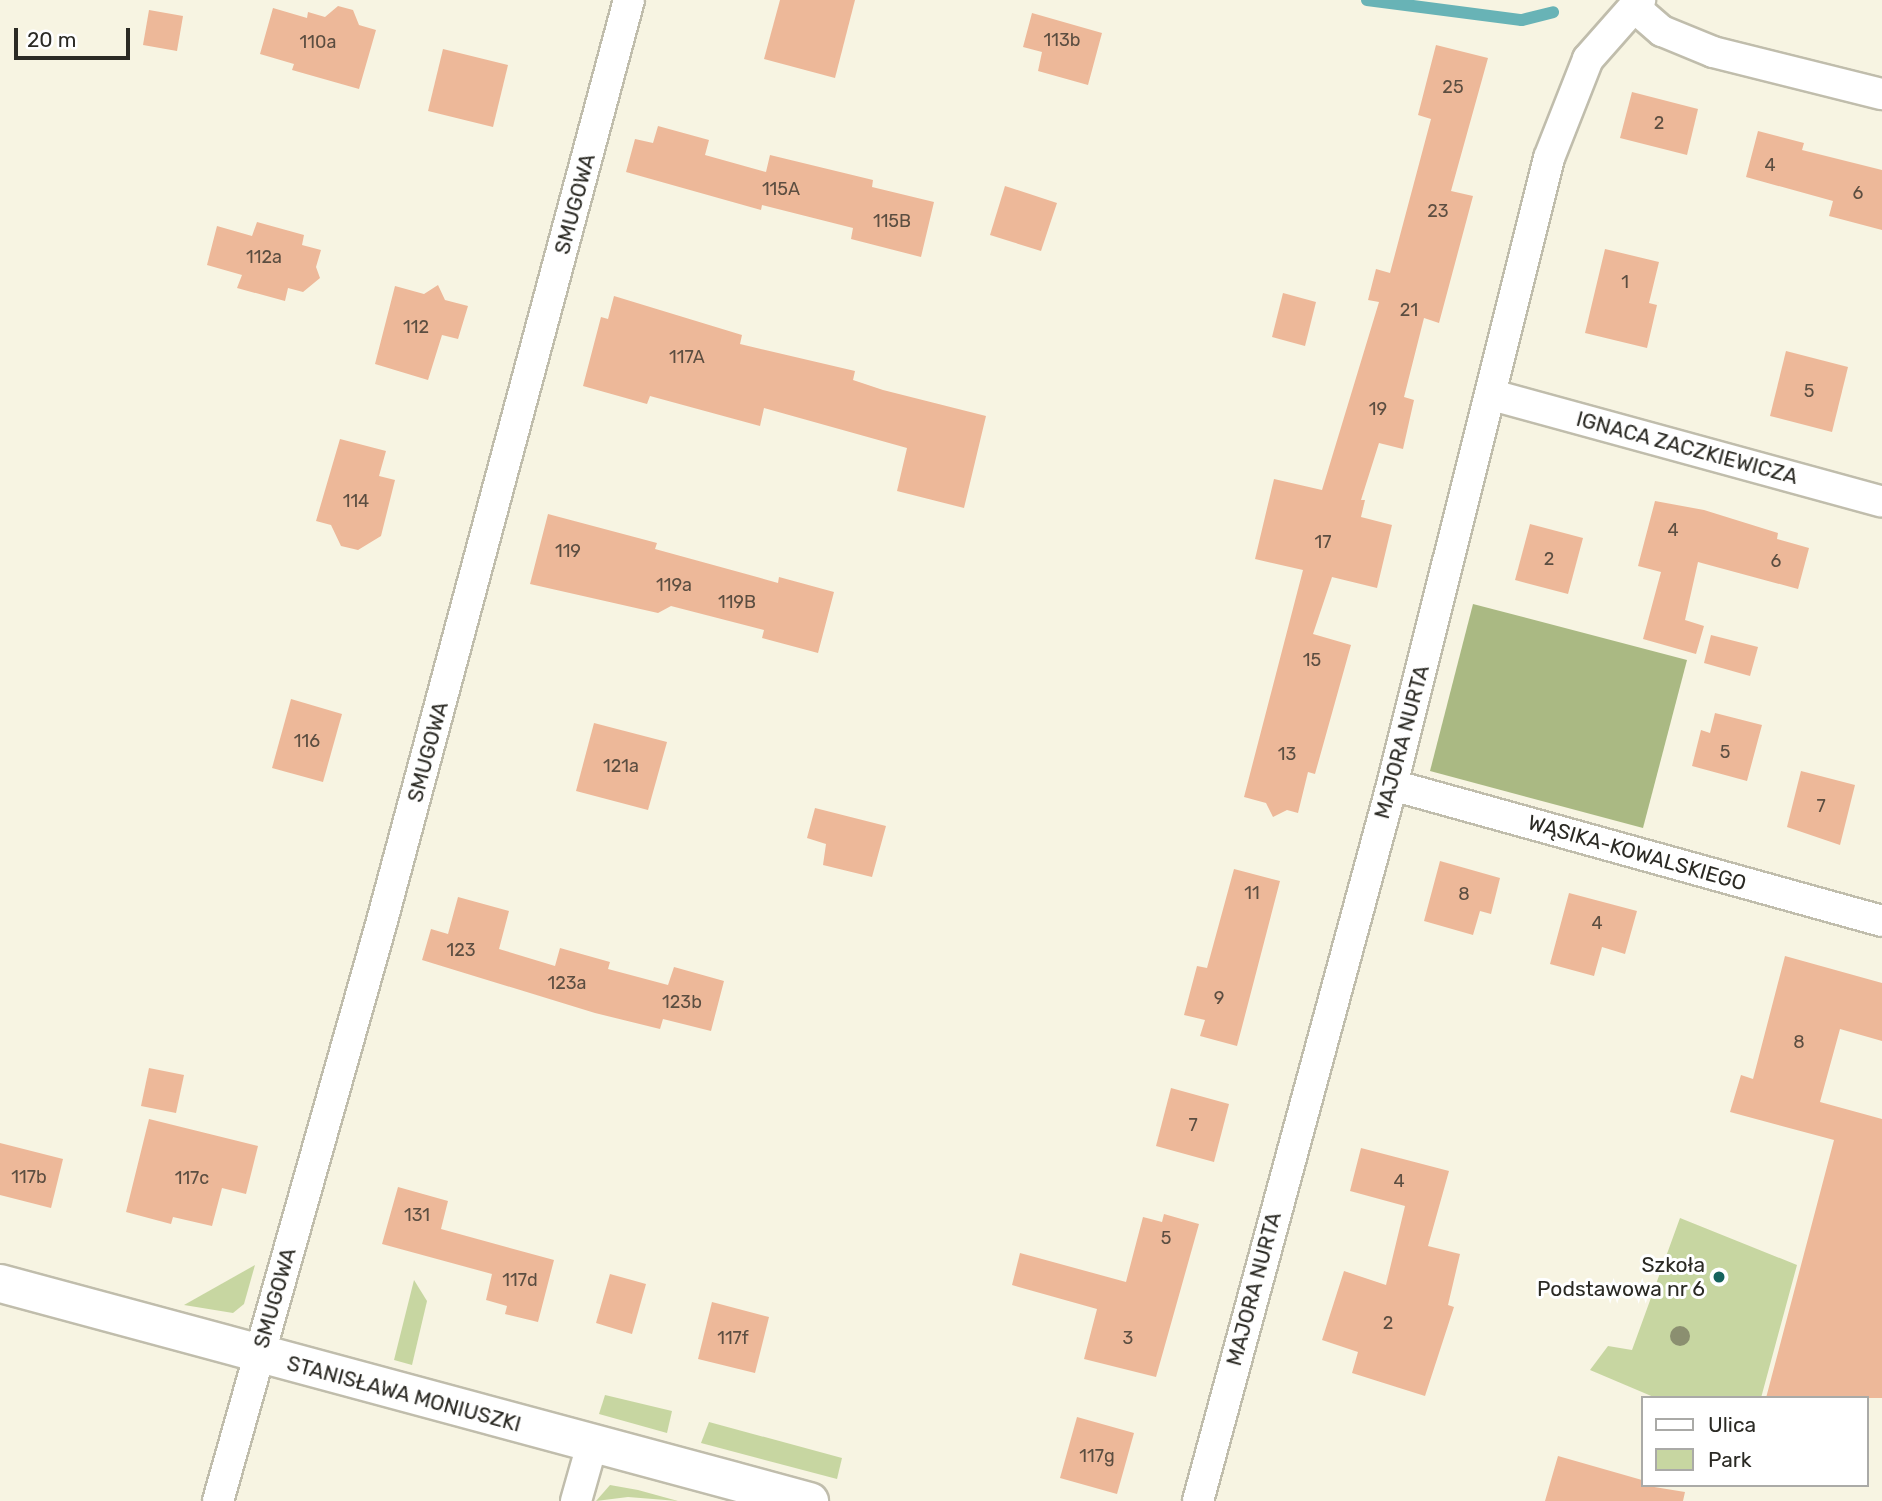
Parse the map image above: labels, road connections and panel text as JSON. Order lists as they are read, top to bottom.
{
  "streets": {
    "street": [
      "SMUGOWA",
      "IGNACA ZACZKIEWICZA",
      "MAJORA NURTA",
      "WĄSIKA-KOWALSKIEGO",
      "STANISŁAWA MONIUSZKI"
    ]
  },
  "crossings": [
    ["SMUGOWA", "STANISŁAWA MONIUSZKI"],
    ["IGNACA ZACZKIEWICZA", "MAJORA NURTA"],
    ["MAJORA NURTA", "WĄSIKA-KOWALSKIEGO"]
  ],
  "places": ["Szkoła Podstawowa nr 6"],
  "house_numbers": [
    "113b",
    "110a",
    "25",
    "2",
    "4",
    "115A",
    "6",
    "23",
    "115B",
    "112a",
    "1",
    "21",
    "112",
    "117A",
    "5",
    "19",
    "114",
    "4",
    "17",
    "119",
    "2",
    "6",
    "119a",
    "119B",
    "15",
    "116",
    "5",
    "13",
    "121a",
    "7",
    "11",
    "8",
    "4",
    "123",
    "123a",
    "9",
    "123b",
    "8",
    "7",
    "117b",
    "117c",
    "4",
    "131",
    "5",
    "117d",
    "2",
    "117f",
    "3",
    "117g"
  ],
  "legend": ["Ulica", "Park"],
  "scale_bar": "20 m"
}
